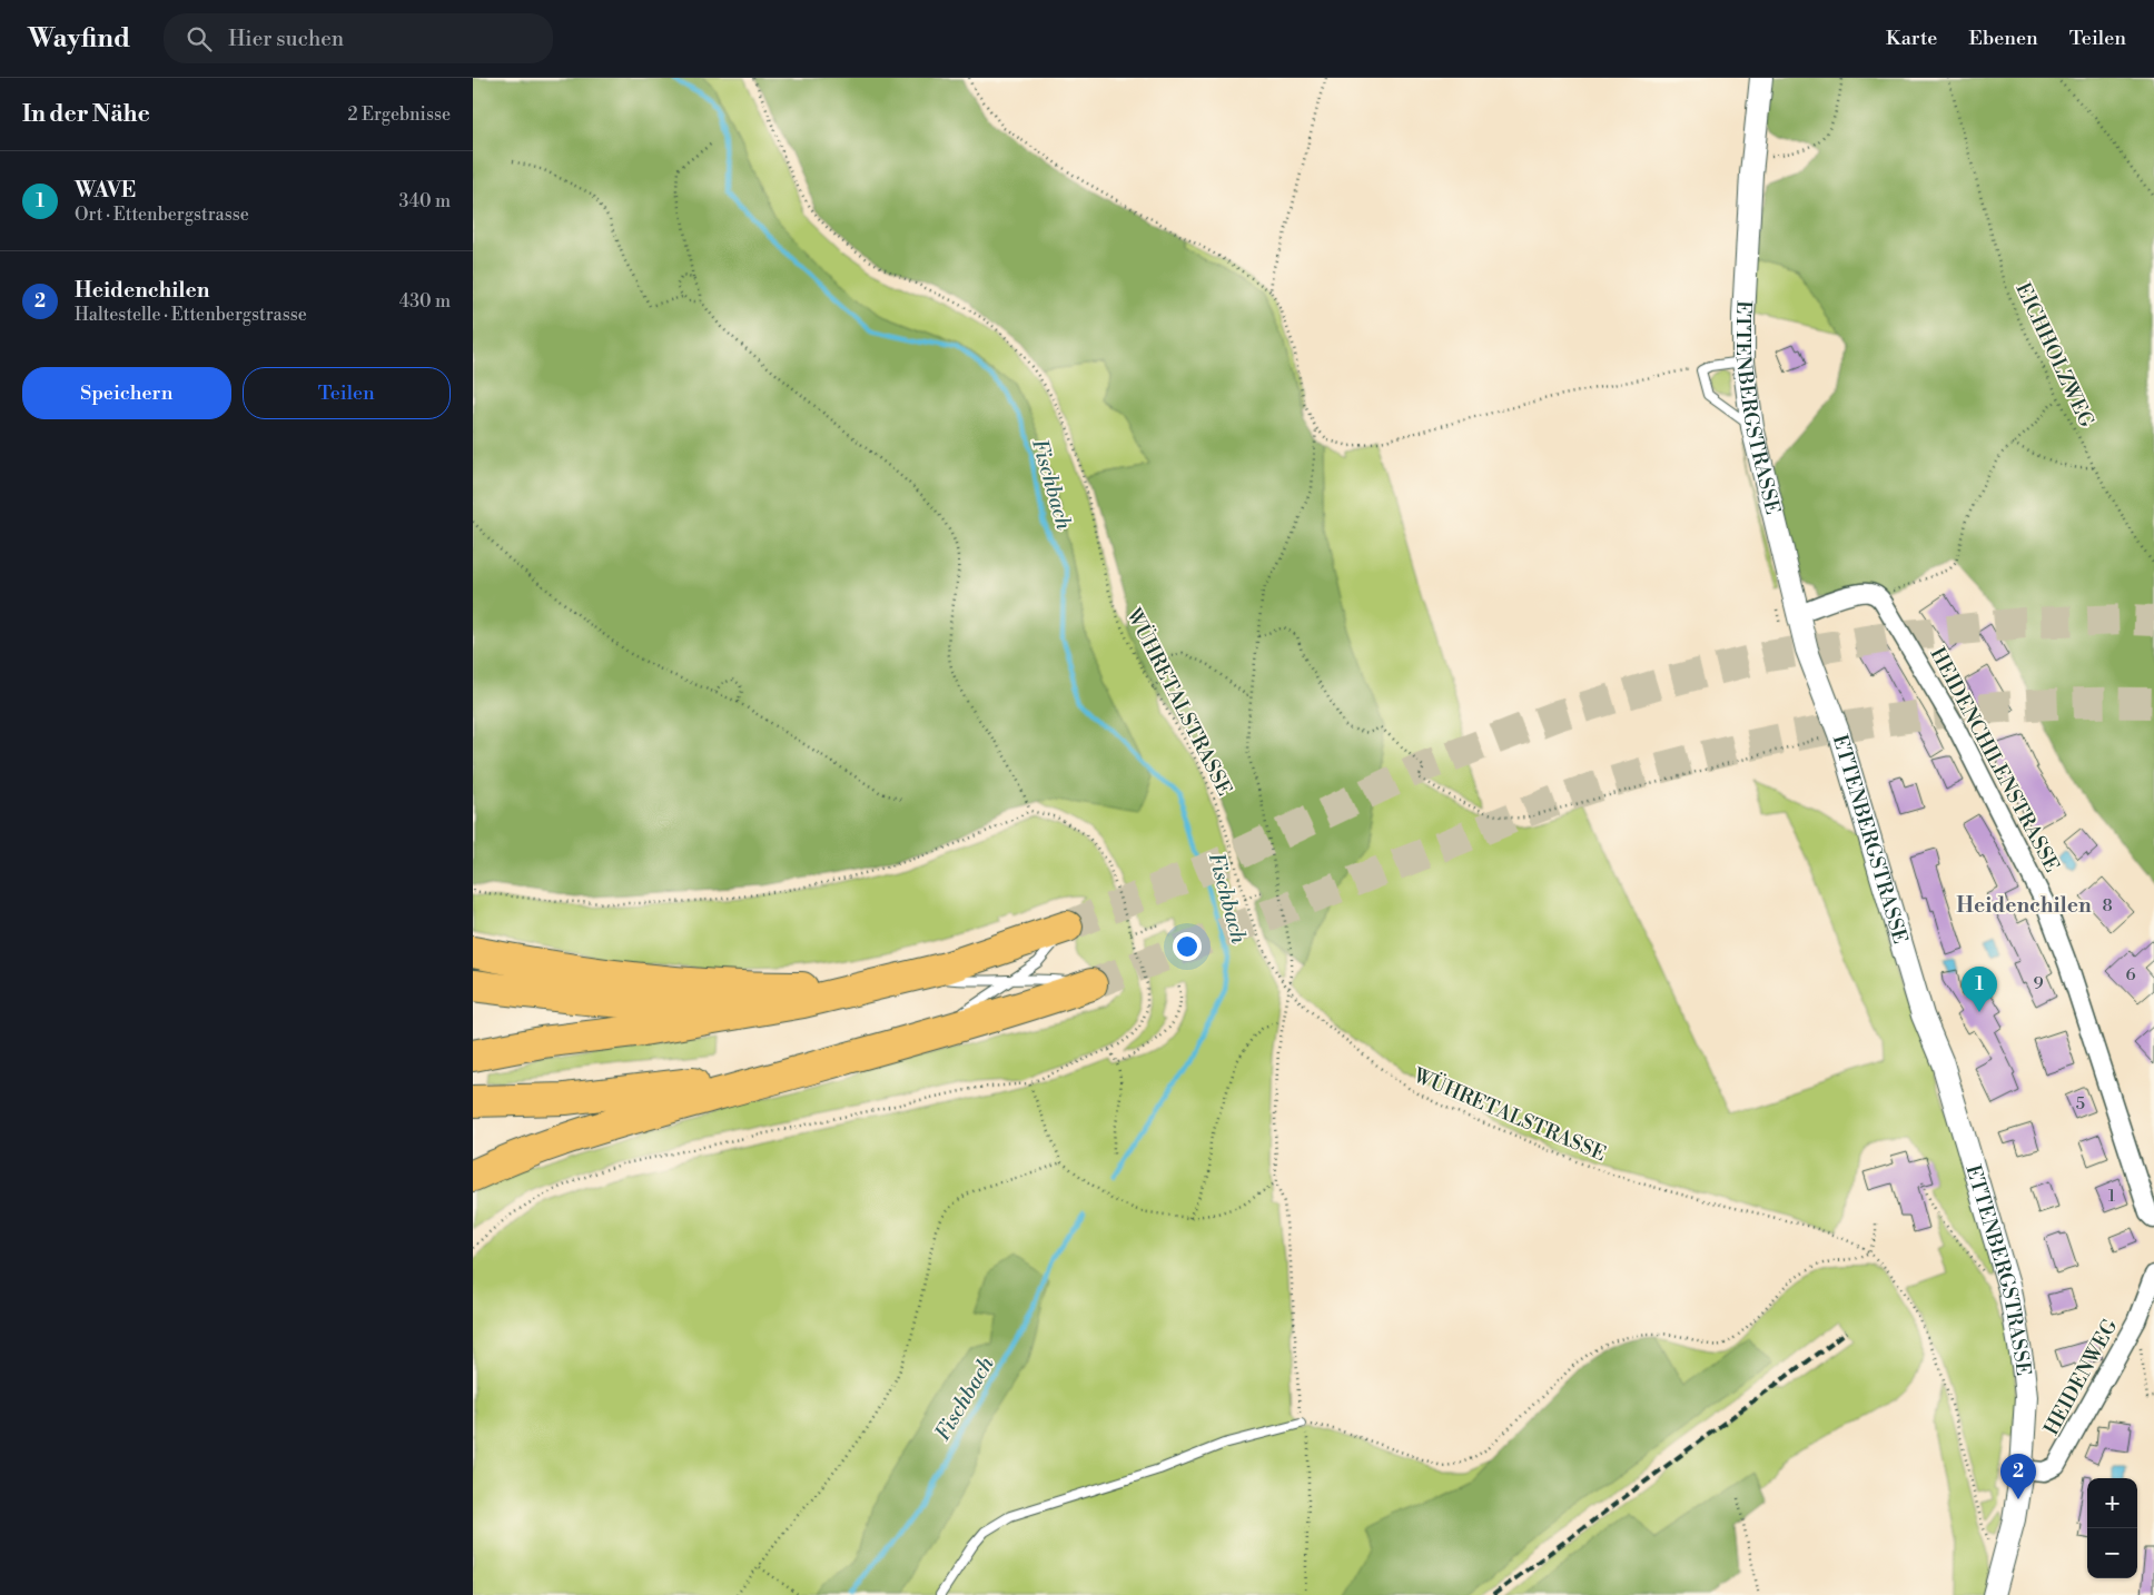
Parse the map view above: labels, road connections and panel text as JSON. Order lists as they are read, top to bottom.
{
  "streets": {
    "street": ["ETTENBERGSTRASSE", "HEIDENCHILENSTRASSE", "HEIDENWEG"],
    "path": ["EICHHOLZWEG", "WÜHRETALSTRASSE"]
  },
  "crossings": [
    ["ETTENBERGSTRASSE", "WÜHRETALSTRASSE"],
    ["ETTENBERGSTRASSE", "HEIDENWEG"]
  ],
  "districts": ["Heidenchilen"],
  "water": ["Fischbach"],
  "house_numbers": [
    "8",
    "6",
    "9",
    "5",
    "1"
  ],
  "page": {
    "header": "Wayfind",
    "search": "Hier suchen",
    "nav": ["Karte", "Ebenen", "Teilen"],
    "heading": ["In der Nähe", "2 Ergebnisse"],
    "list": [
      {
        "mark": "1",
        "name": "WAVE",
        "note": "Ort · Ettenbergstrasse",
        "value": "340 m"
      },
      {
        "mark": "2",
        "name": "Heidenchilen",
        "note": "Haltestelle · Ettenbergstrasse",
        "value": "430 m"
      }
    ],
    "buttons": ["Speichern", "Teilen"],
    "pins": ["1", "2"],
    "map_buttons": ["+", "−"]
  }
}
